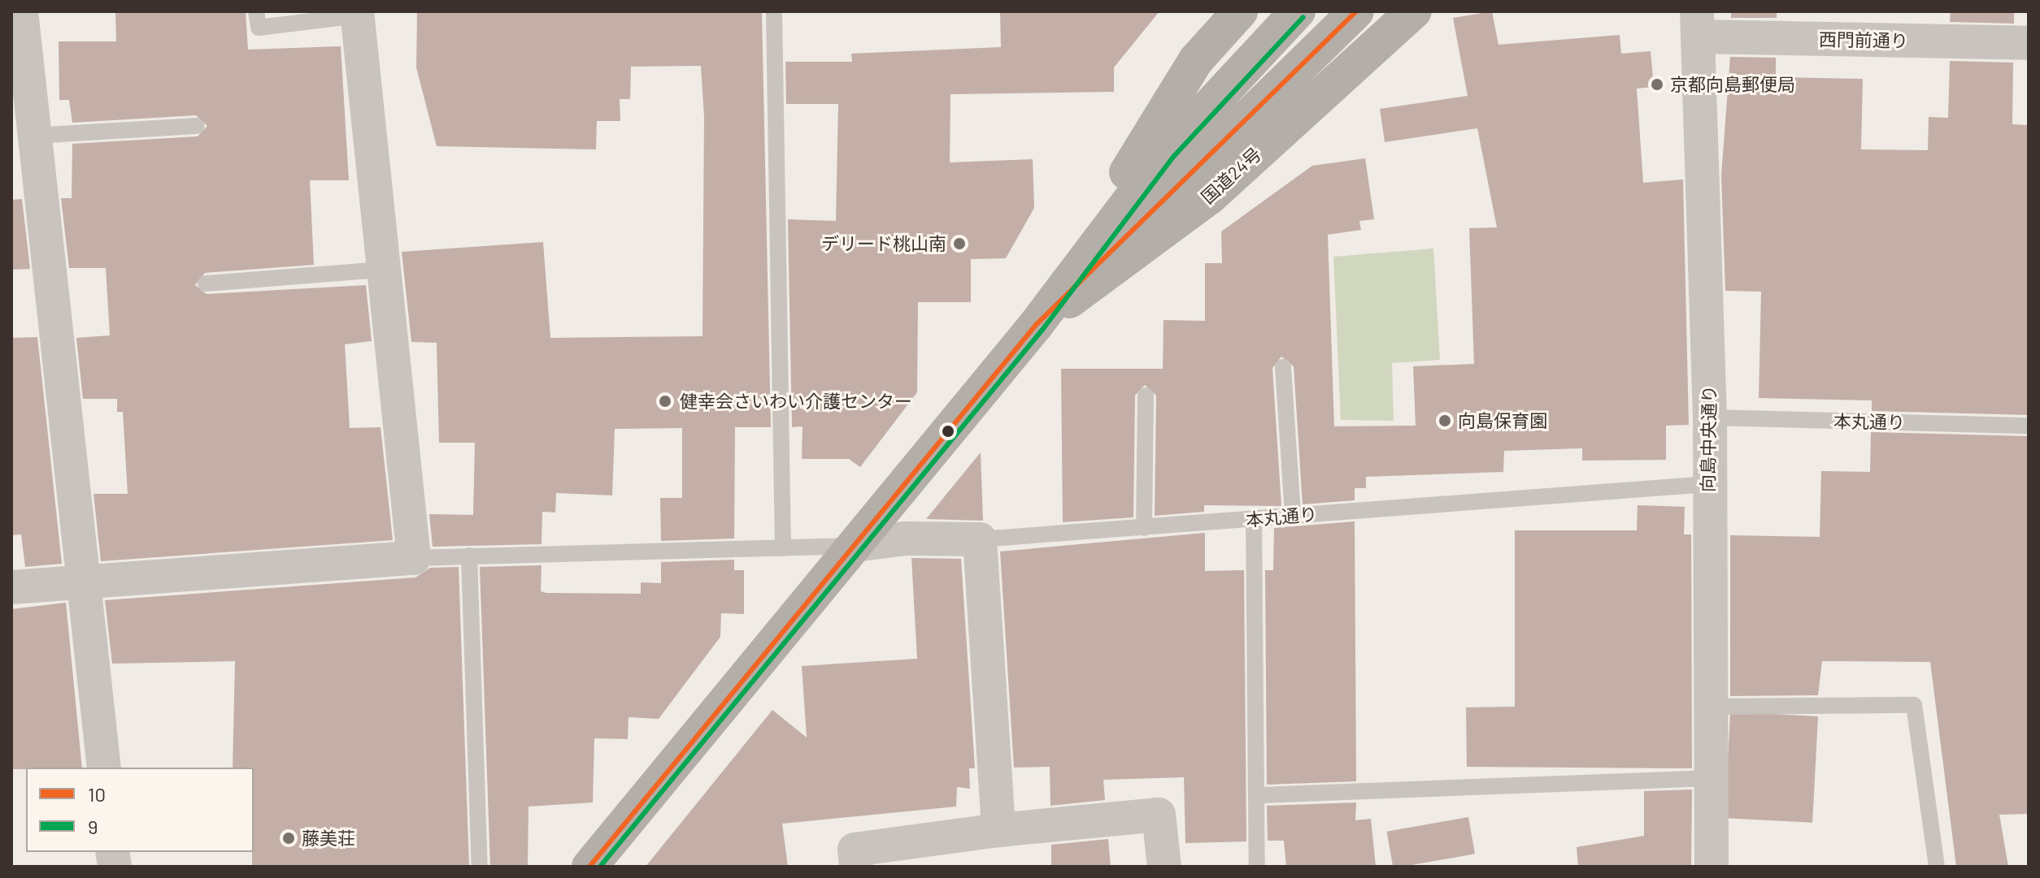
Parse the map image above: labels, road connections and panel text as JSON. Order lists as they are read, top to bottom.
{
  "streets": {
    "highway": ["国道24号"],
    "street": ["西門前通り", "本丸通り", "向島中央通り"]
  },
  "crossings": [
    ["西門前通り", "向島中央通り"],
    ["国道24号", "本丸通り"],
    ["本丸通り", "向島中央通り"]
  ],
  "places": [
    "京都向島郵便局",
    "デリード桃山南",
    "健幸会さいわい介護センター",
    "向島保育園",
    "藤美荘"
  ],
  "lines": ["transit line 10", "transit line 9"],
  "legend": ["10", "9"]
}
